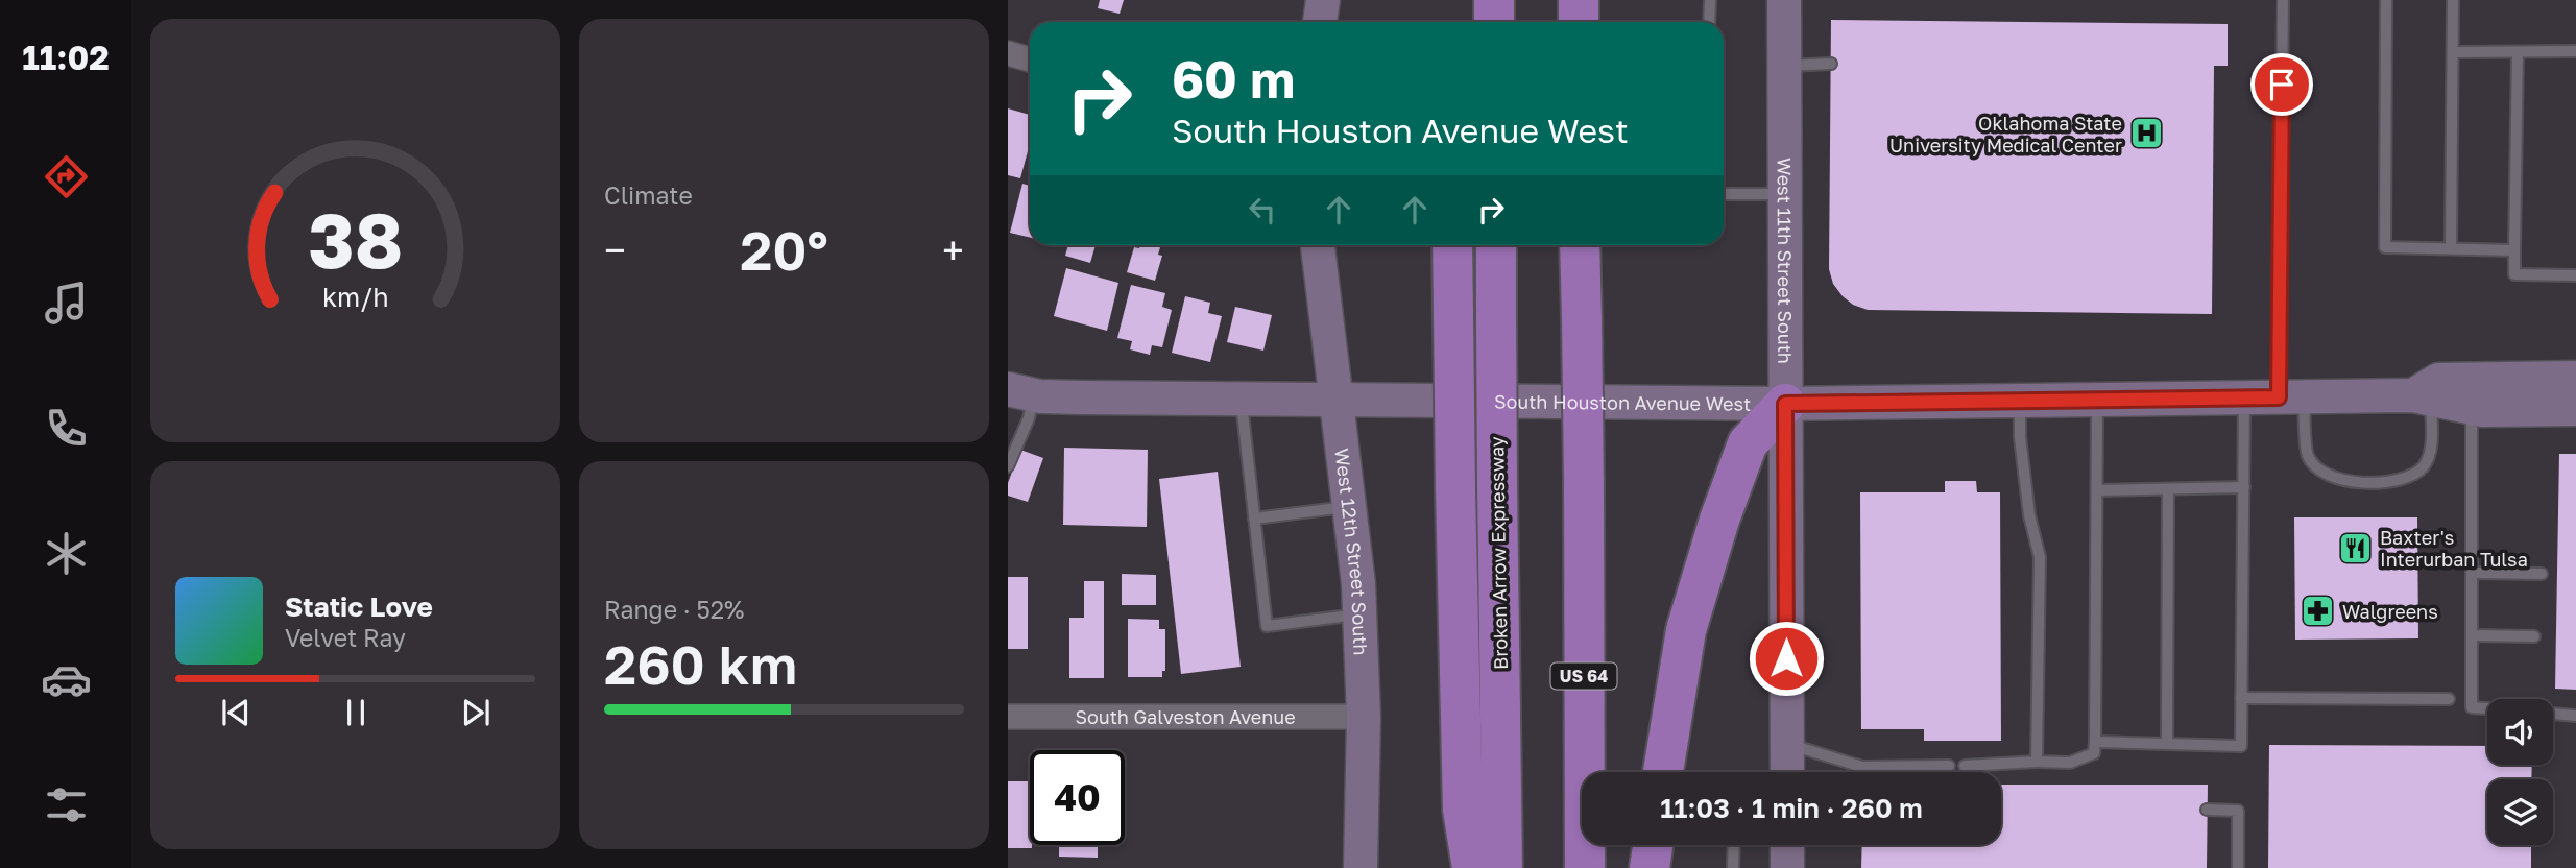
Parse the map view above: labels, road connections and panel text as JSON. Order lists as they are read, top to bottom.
{
  "streets": {
    "highway": ["Broken Arrow Expressway", "US 64"],
    "main road": ["West 11th Street South", "South Houston Avenue West", "West 12th Street South"],
    "street": ["South Galveston Avenue"]
  },
  "crossings": [
    ["West 11th Street South", "South Houston Avenue West"],
    ["South Houston Avenue West", "West 12th Street South"],
    ["West 12th Street South", "South Galveston Avenue"]
  ],
  "places": {
    "hospital": ["Oklahoma State University Medical Center"],
    "restaurant": ["Baxter's Interurban Tulsa"],
    "pharmacy": ["Walgreens"]
  },
  "page": {
    "tabs": "11:02",
    "tile": [
      "Climate",
      ["Range · 52%", "260 km"]
    ],
    "turn": ["60 m", "South Houston Avenue West"],
    "heat": ["−", "20°", "+"],
    "song": ["Static Love", "Velvet Ray"],
    "limit": "40",
    "trip": "11:03 · 1 min · 260 m",
    "gauge": ["38", "km/h"]
  }
}
